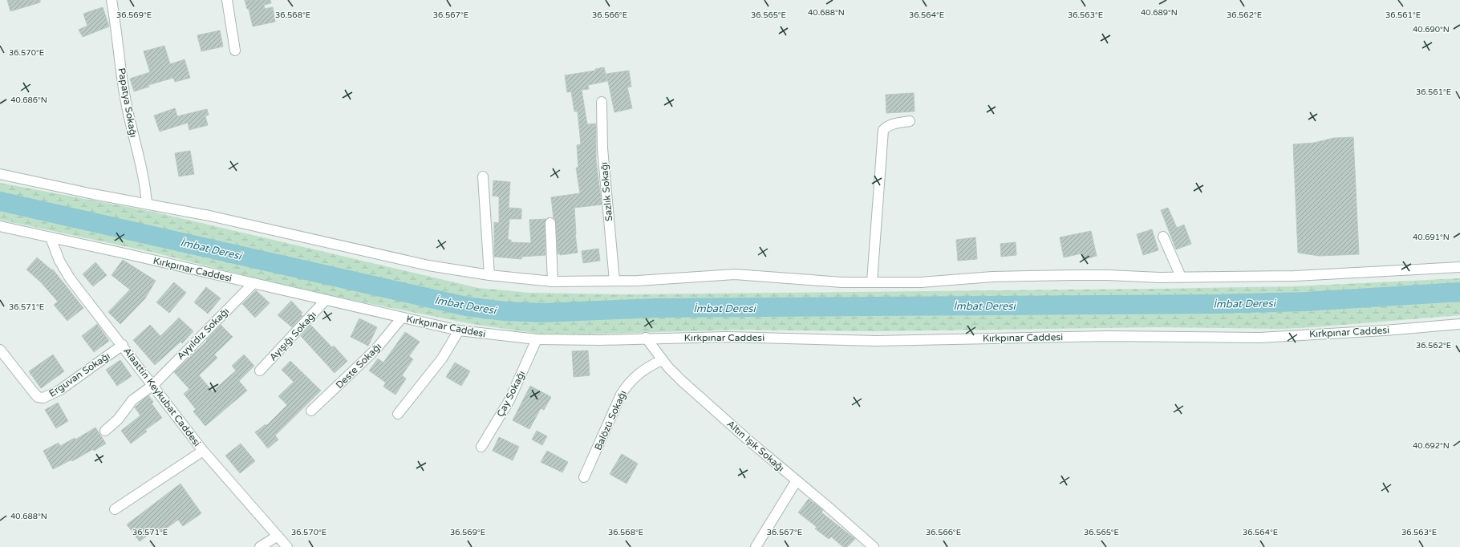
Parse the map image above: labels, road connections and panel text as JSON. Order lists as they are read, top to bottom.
{
  "streets": {
    "street": [
      "Papatya Sokağı",
      "Sazlık Sokağı",
      "Kırkpınar Caddesi",
      "Ayyıldız Sokağı",
      "Ayışığı Sokağı",
      "Deste Sokağı",
      "Erguvan Sokağı",
      "Çay Sokağı",
      "Alaattin Keykubat Caddesi",
      "Balözü Sokağı",
      "Altın Işık Sokağı"
    ]
  },
  "crossings": [
    ["Kırkpınar Caddesi", "Ayyıldız Sokağı"],
    ["Kırkpınar Caddesi", "Ayışığı Sokağı"],
    ["Kırkpınar Caddesi", "Deste Sokağı"],
    ["Kırkpınar Caddesi", "Çay Sokağı"],
    ["Kırkpınar Caddesi", "Alaattin Keykubat Caddesi"],
    ["Kırkpınar Caddesi", "Altın Işık Sokağı"],
    ["Ayyıldız Sokağı", "Alaattin Keykubat Caddesi"],
    ["Erguvan Sokağı", "Alaattin Keykubat Caddesi"],
    ["Balözü Sokağı", "Altın Işık Sokağı"]
  ],
  "water": ["İmbat Deresi"],
  "coordinates": [
    "40.688°N",
    "40.689°N",
    "36.562°E",
    "36.561°E",
    "36.569°E",
    "36.568°E",
    "36.567°E",
    "36.566°E",
    "36.565°E",
    "36.564°E",
    "36.563°E",
    "40.690°N",
    "36.570°E",
    "40.686°N",
    "40.691°N",
    "36.571°E",
    "40.692°N"
  ]
}
